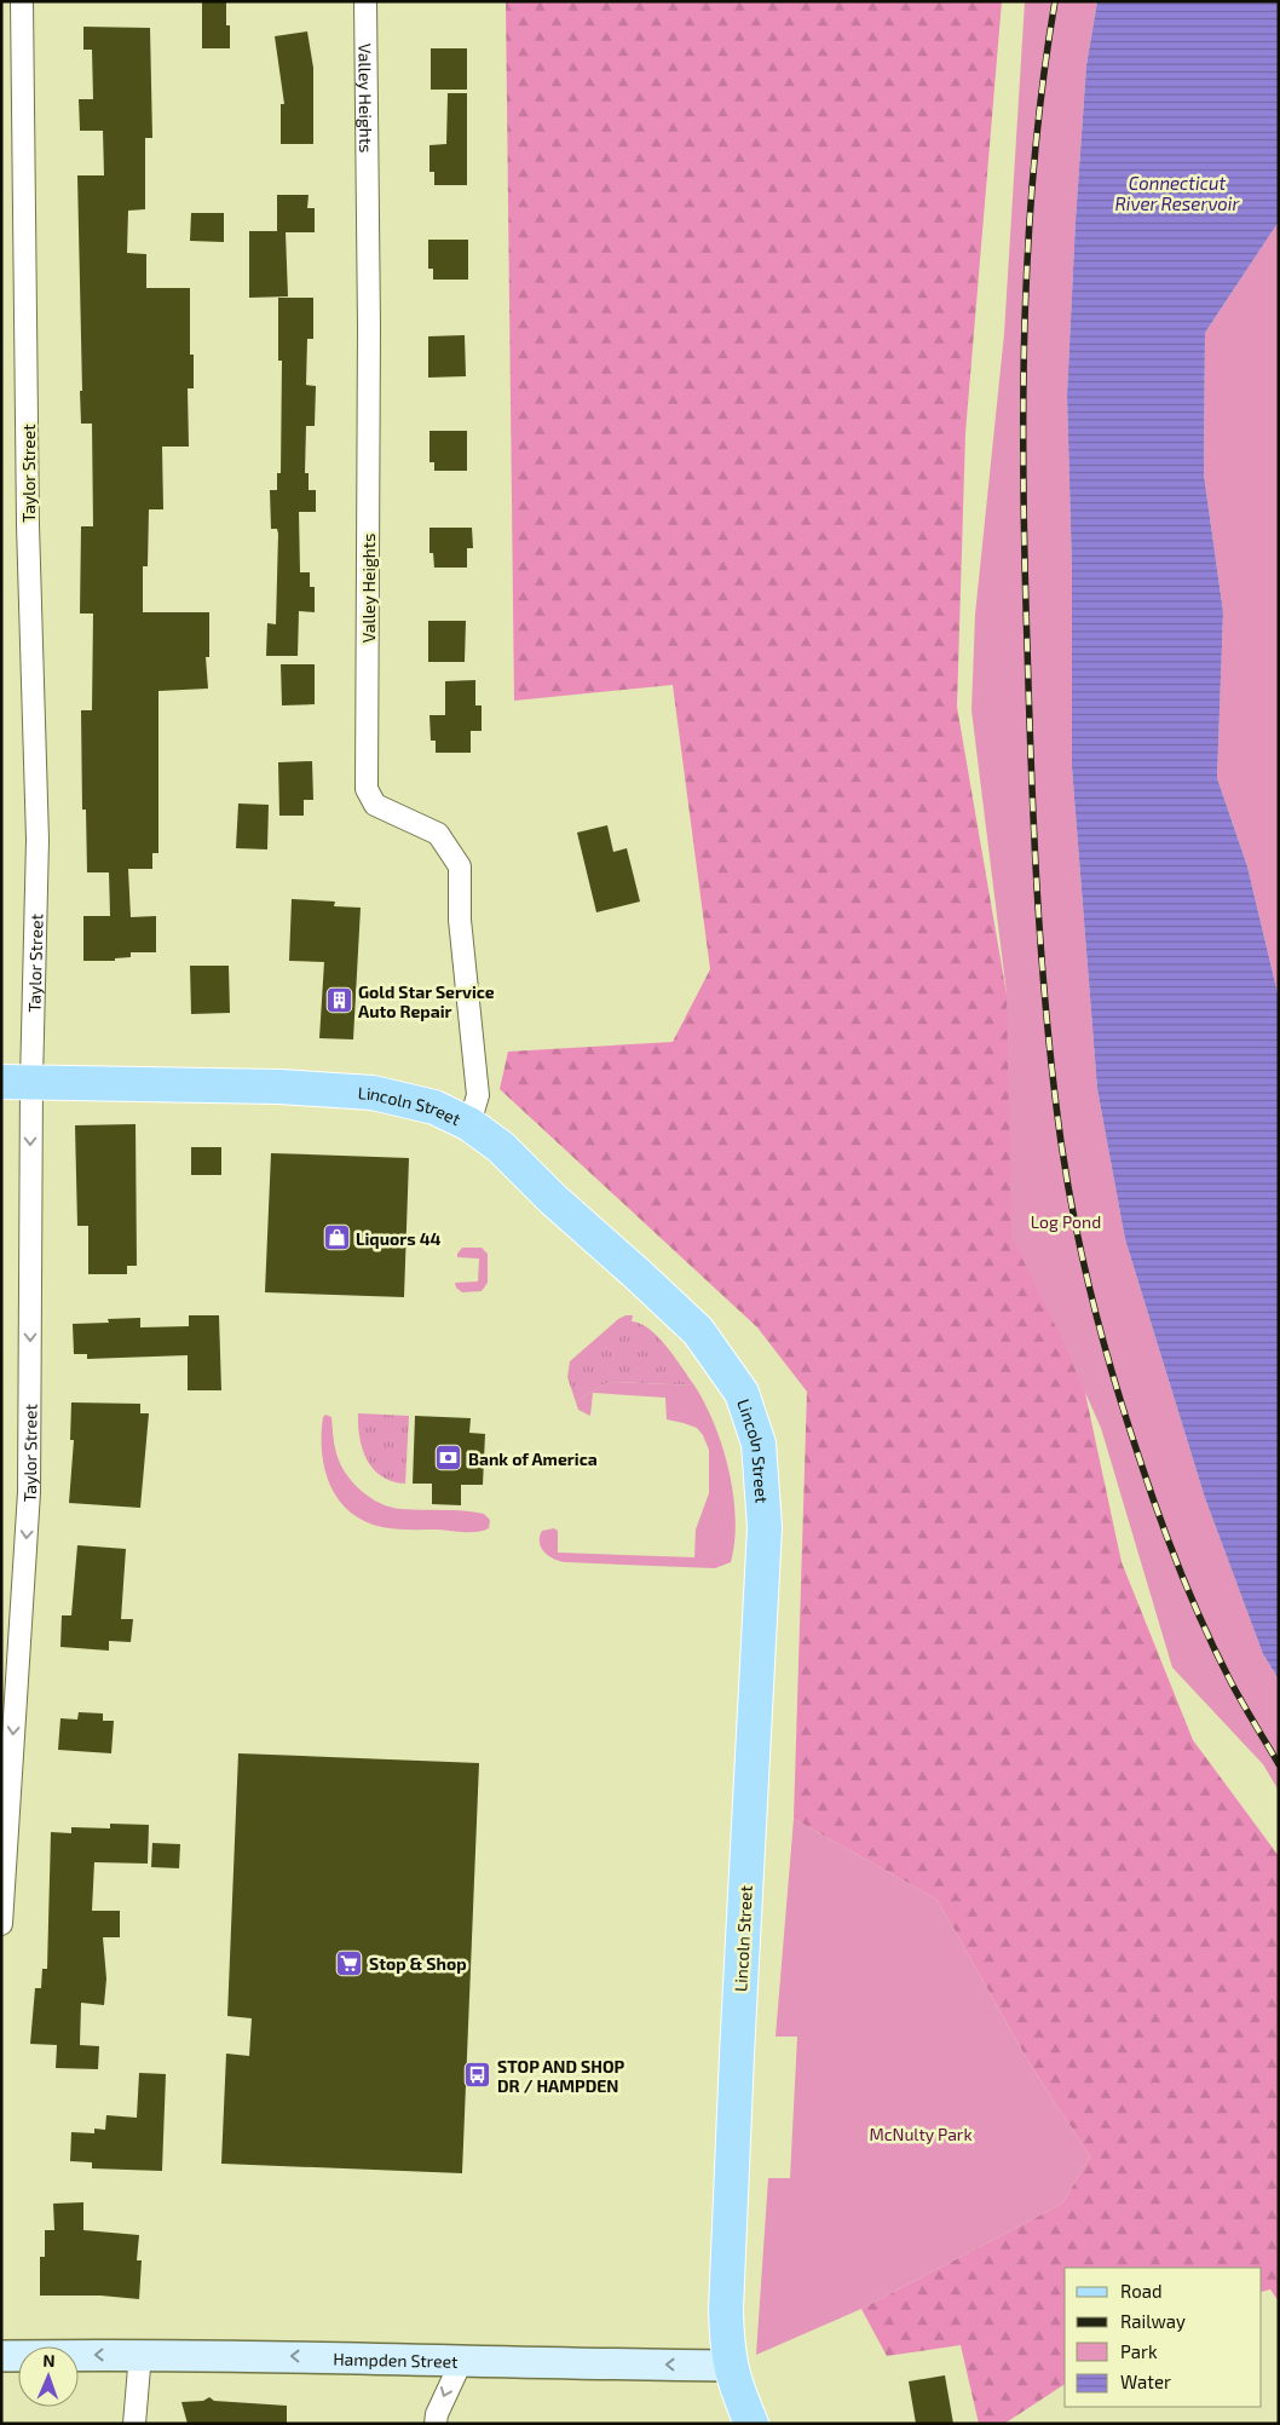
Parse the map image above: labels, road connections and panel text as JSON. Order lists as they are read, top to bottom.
{
  "streets": {
    "main road": ["Lincoln Street", "Hampden Street"],
    "street": ["Valley Heights", "Taylor Street"]
  },
  "crossings": [
    ["Valley Heights", "Lincoln Street"],
    ["Taylor Street", "Lincoln Street"],
    ["Lincoln Street", "Hampden Street"]
  ],
  "one_way": ["Taylor Street", "Hampden Street"],
  "water": ["Connecticut River Reservoir"],
  "parks": ["Log Pond", "McNulty Park"],
  "places": {
    "building": ["Gold Star Service Auto Repair"],
    "shop": ["Liquors 44"],
    "bank": ["Bank of America"],
    "supermarket": ["Stop & Shop"],
    "bus stop": ["STOP AND SHOP DR / HAMPDEN"]
  },
  "legend": [
    "Road",
    "Railway",
    "Park",
    "Water"
  ],
  "north": "top"
}
